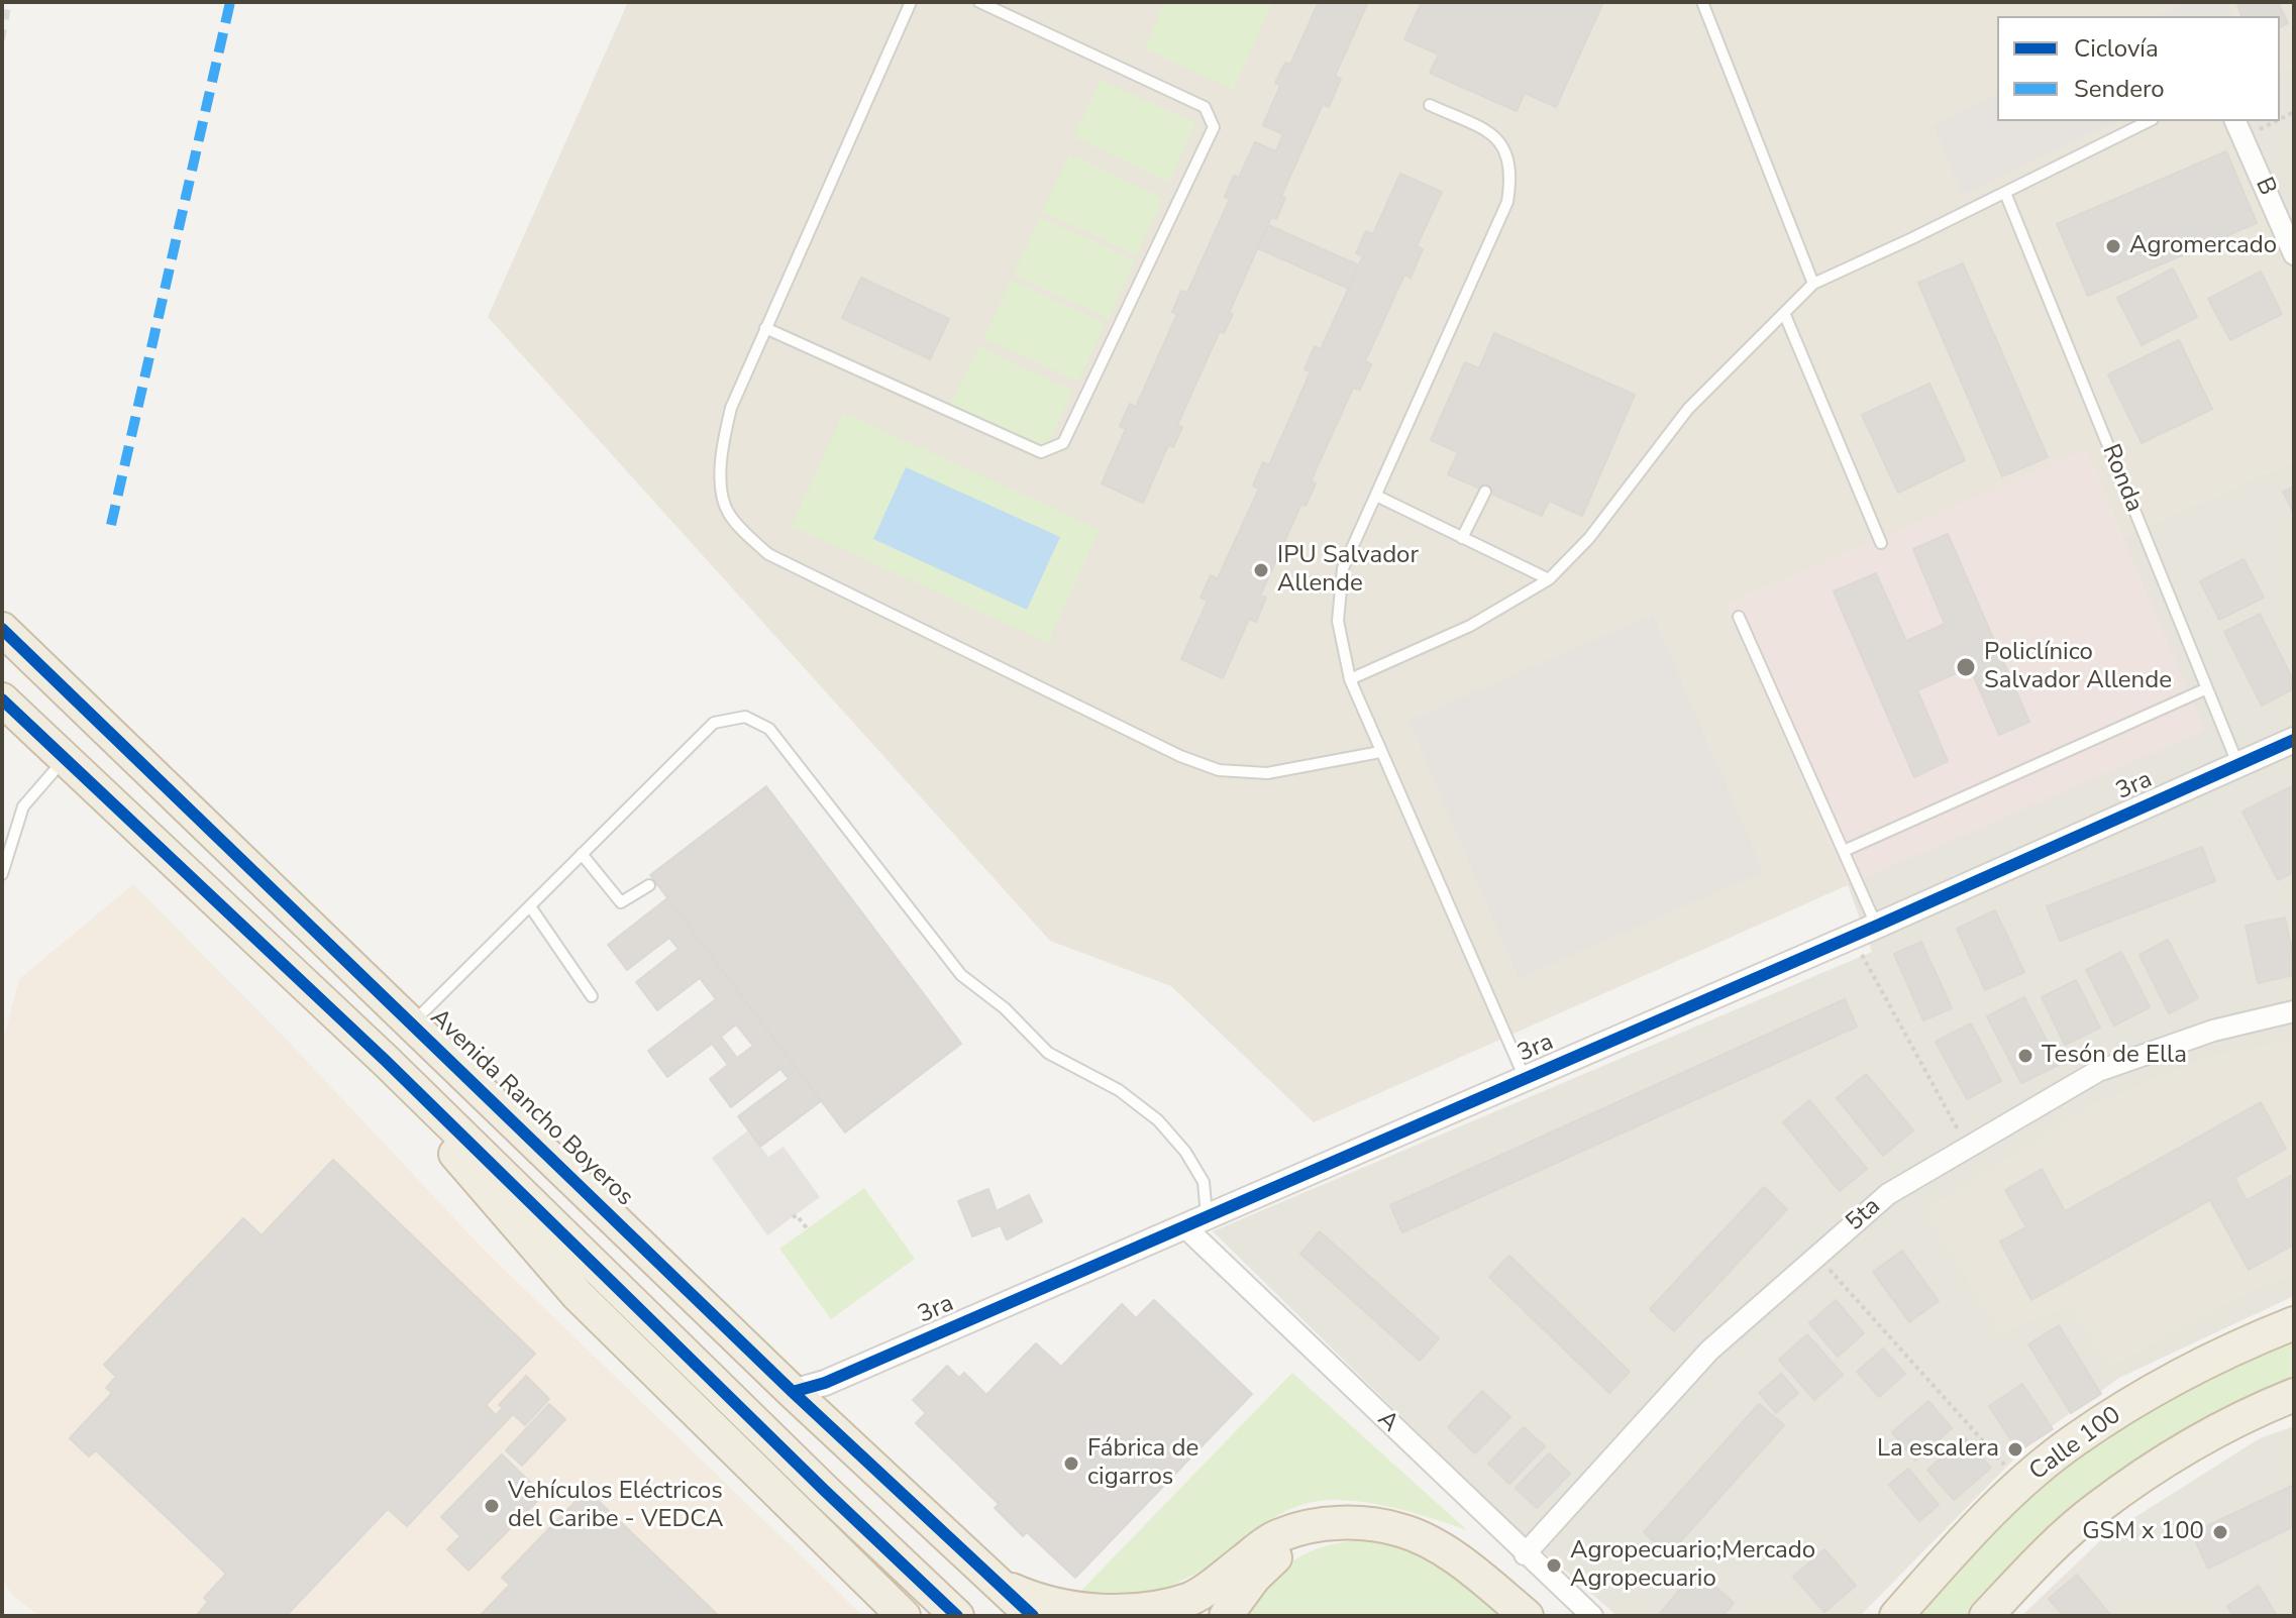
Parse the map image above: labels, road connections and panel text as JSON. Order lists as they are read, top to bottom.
{
  "streets": {
    "highway": ["Avenida Rancho Boyeros", "Calle 100"],
    "street": [
      "B",
      "3ra",
      "5ta",
      "A"
    ],
    "lane": ["Ronda"]
  },
  "crossings": [
    ["Ronda", "3ra"],
    ["3ra", "Avenida Rancho Boyeros"],
    ["3ra", "A"],
    ["5ta", "A"]
  ],
  "places": [
    "Agromercado",
    "IPU Salvador Allende",
    "Policlínico Salvador Allende",
    "Tesón de Ella",
    "La escalera",
    "Fábrica de cigarros",
    "Vehículos Eléctricos del Caribe - VEDCA",
    "GSM x 100",
    "Agropecuario;Mercado Agropecuario"
  ],
  "legend": ["Ciclovía", "Sendero"]
}
